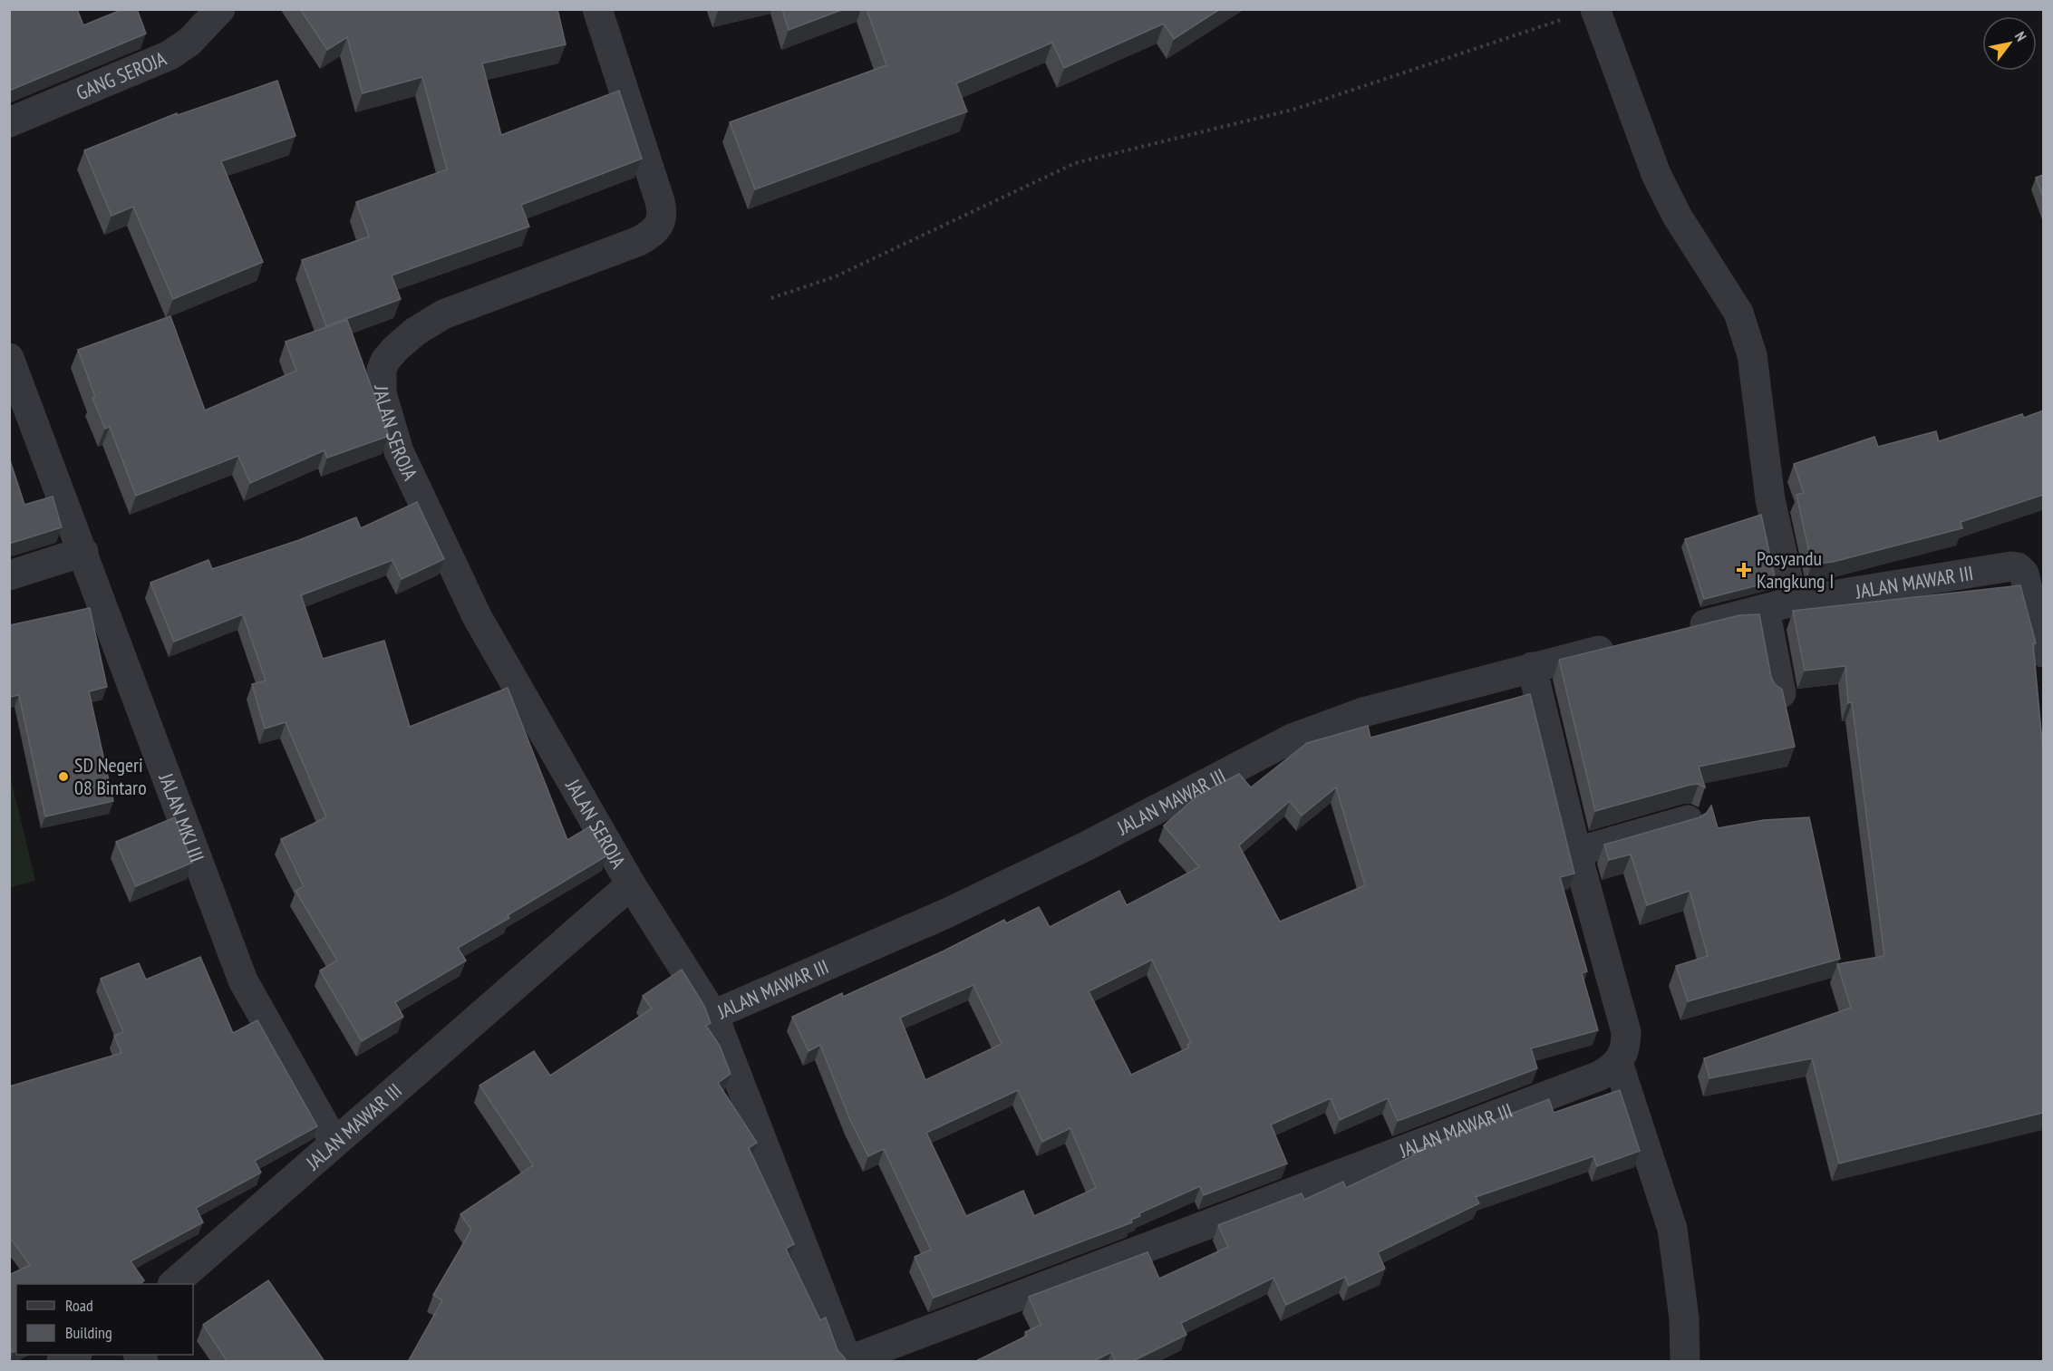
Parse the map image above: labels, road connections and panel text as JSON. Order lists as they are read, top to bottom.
{
  "streets": {
    "street": [
      "GANG SEROJA",
      "JALAN SEROJA",
      "JALAN MAWAR III",
      "JALAN MKJ III"
    ]
  },
  "crossings": [
    ["JALAN SEROJA", "JALAN MAWAR III"],
    ["JALAN MAWAR III", "JALAN MKJ III"]
  ],
  "places": {
    "health": ["Posyandu Kangkung I"],
    "other": ["SD Negeri 08 Bintaro"]
  },
  "legend": ["Road", "Building"],
  "north": "top right"
}
